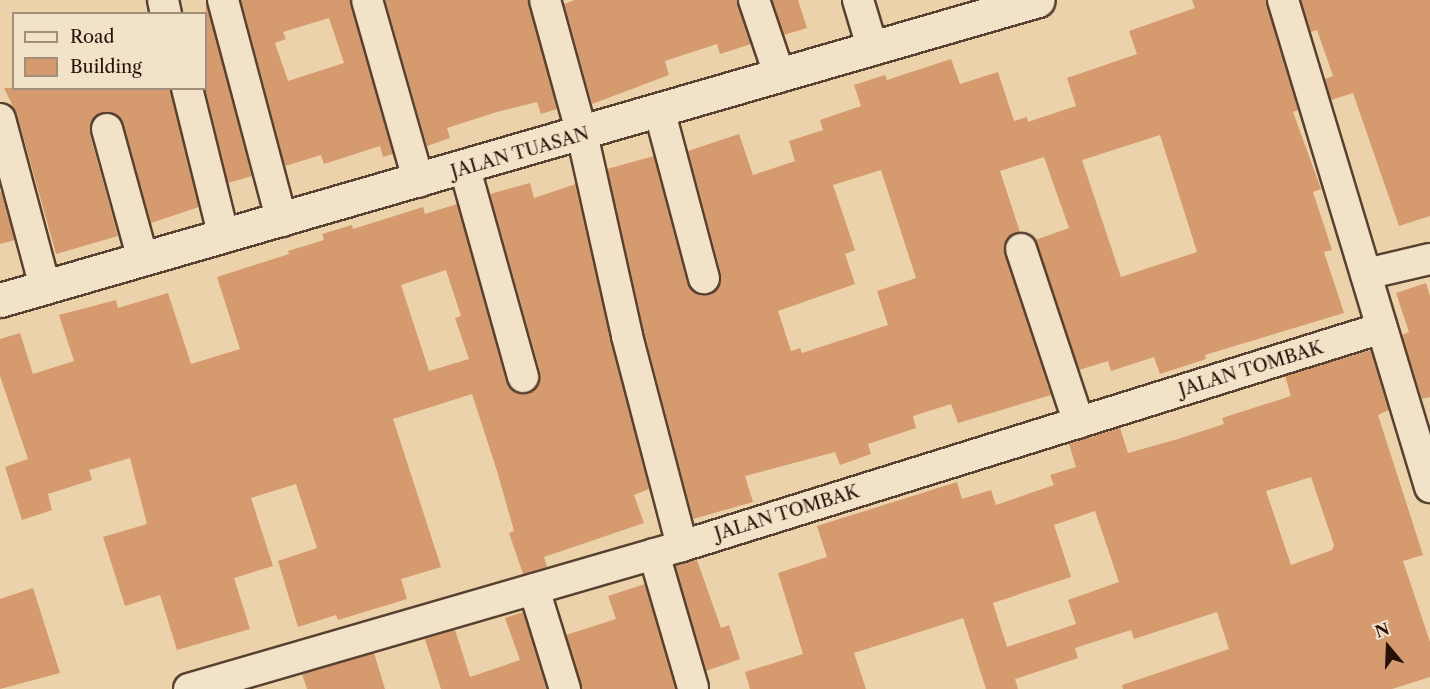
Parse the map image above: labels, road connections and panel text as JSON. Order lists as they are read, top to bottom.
{
  "streets": {
    "street": ["JALAN TUASAN", "JALAN TOMBAK"]
  },
  "legend": ["Road", "Building"],
  "north": "top"
}
